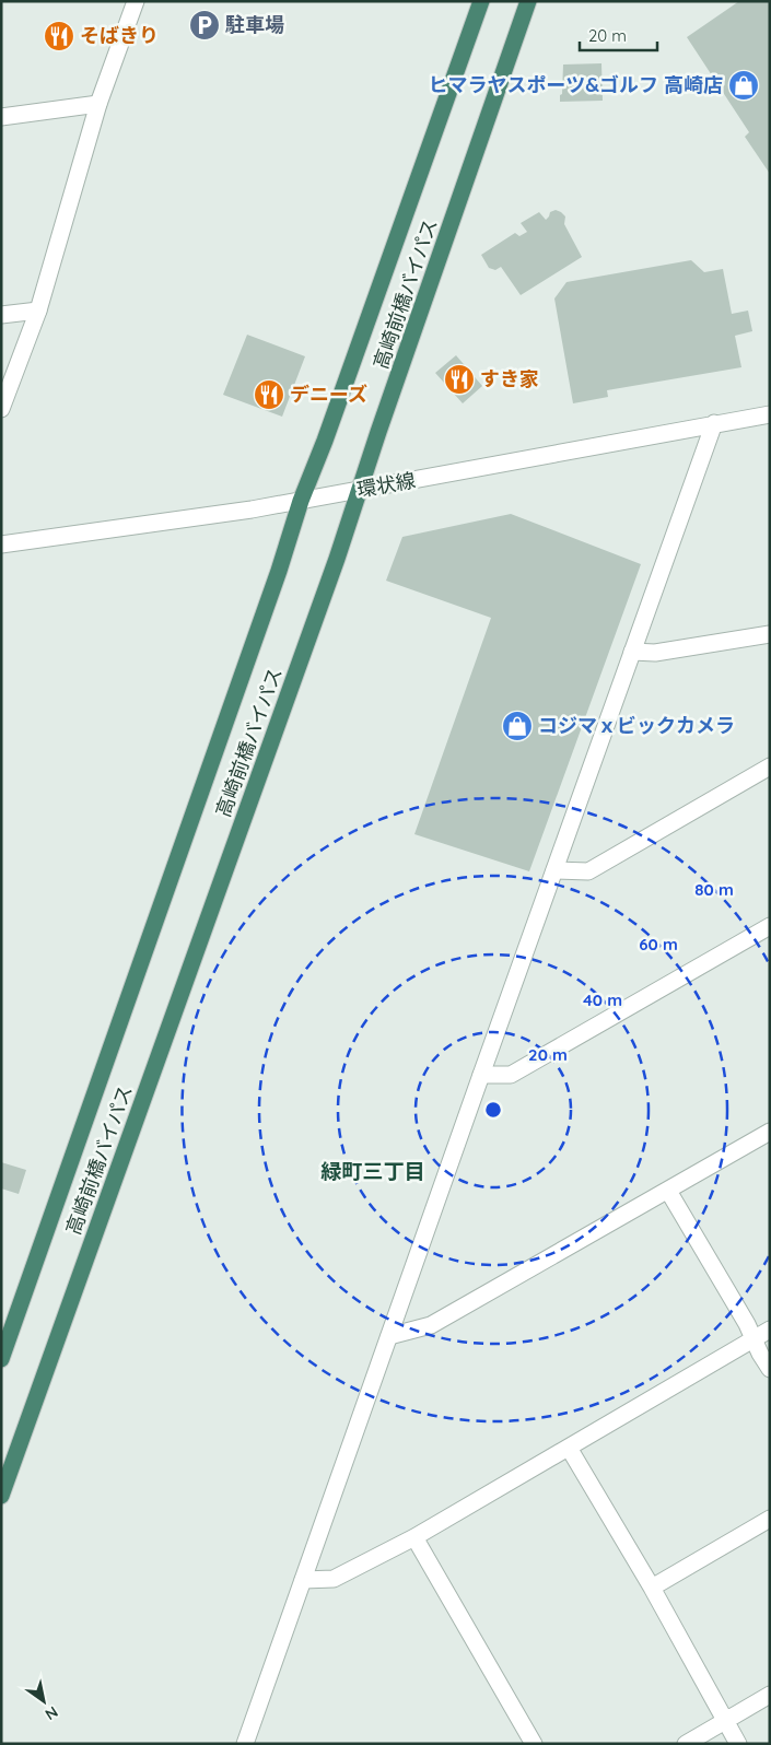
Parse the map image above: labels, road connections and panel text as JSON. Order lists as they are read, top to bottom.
{
  "streets": {
    "highway": ["高崎前橋バイパス"],
    "street": ["環状線"]
  },
  "crossings": [
    ["高崎前橋バイパス", "環状線"]
  ],
  "districts": ["緑町三丁目"],
  "places": {
    "parking": ["駐車場"],
    "restaurant": ["そばきり", "すき家", "デニーズ"],
    "shop": ["ヒマラヤスポーツ&ゴルフ 高崎店", "コジマｘビックカメラ"]
  },
  "scale_bar": "20 m",
  "north": "bottom right",
  "rings": [
    "80 m",
    "60 m",
    "40 m",
    "20 m"
  ]
}
